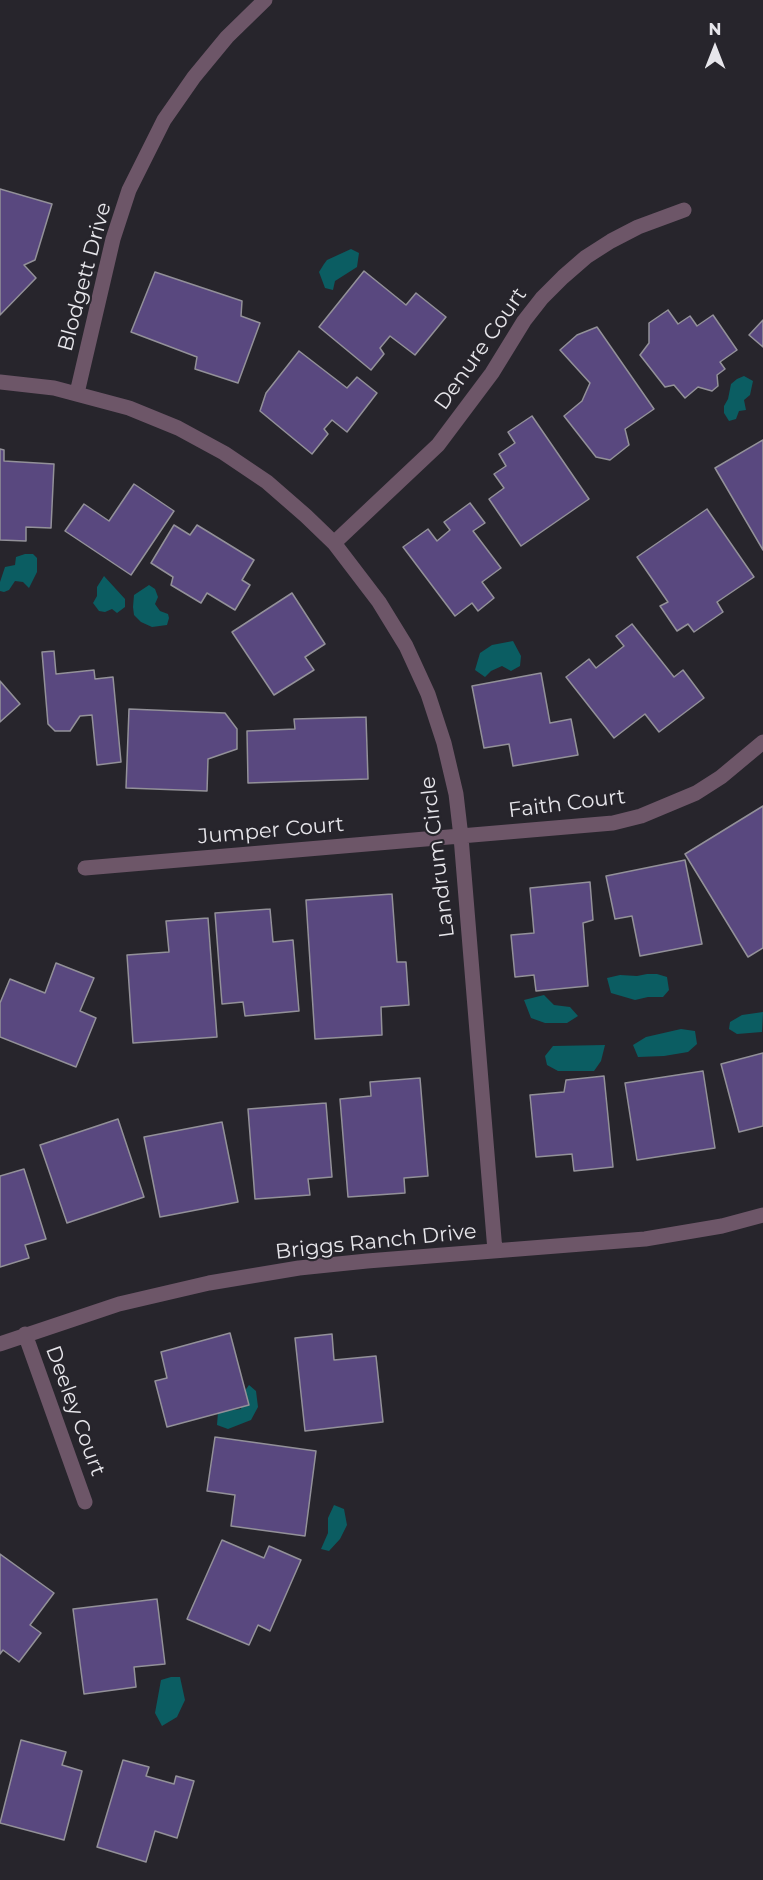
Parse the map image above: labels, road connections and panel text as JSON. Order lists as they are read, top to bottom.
{
  "streets": {
    "street": [
      "Blodgett Drive",
      "Denure Court",
      "Faith Court",
      "Jumper Court",
      "Landrum Circle",
      "Briggs Ranch Drive",
      "Deeley Court"
    ]
  },
  "crossings": [
    ["Blodgett Drive", "Landrum Circle"],
    ["Denure Court", "Landrum Circle"],
    ["Faith Court", "Jumper Court"],
    ["Faith Court", "Landrum Circle"],
    ["Jumper Court", "Landrum Circle"],
    ["Landrum Circle", "Briggs Ranch Drive"],
    ["Briggs Ranch Drive", "Deeley Court"]
  ],
  "north": "top"
}
